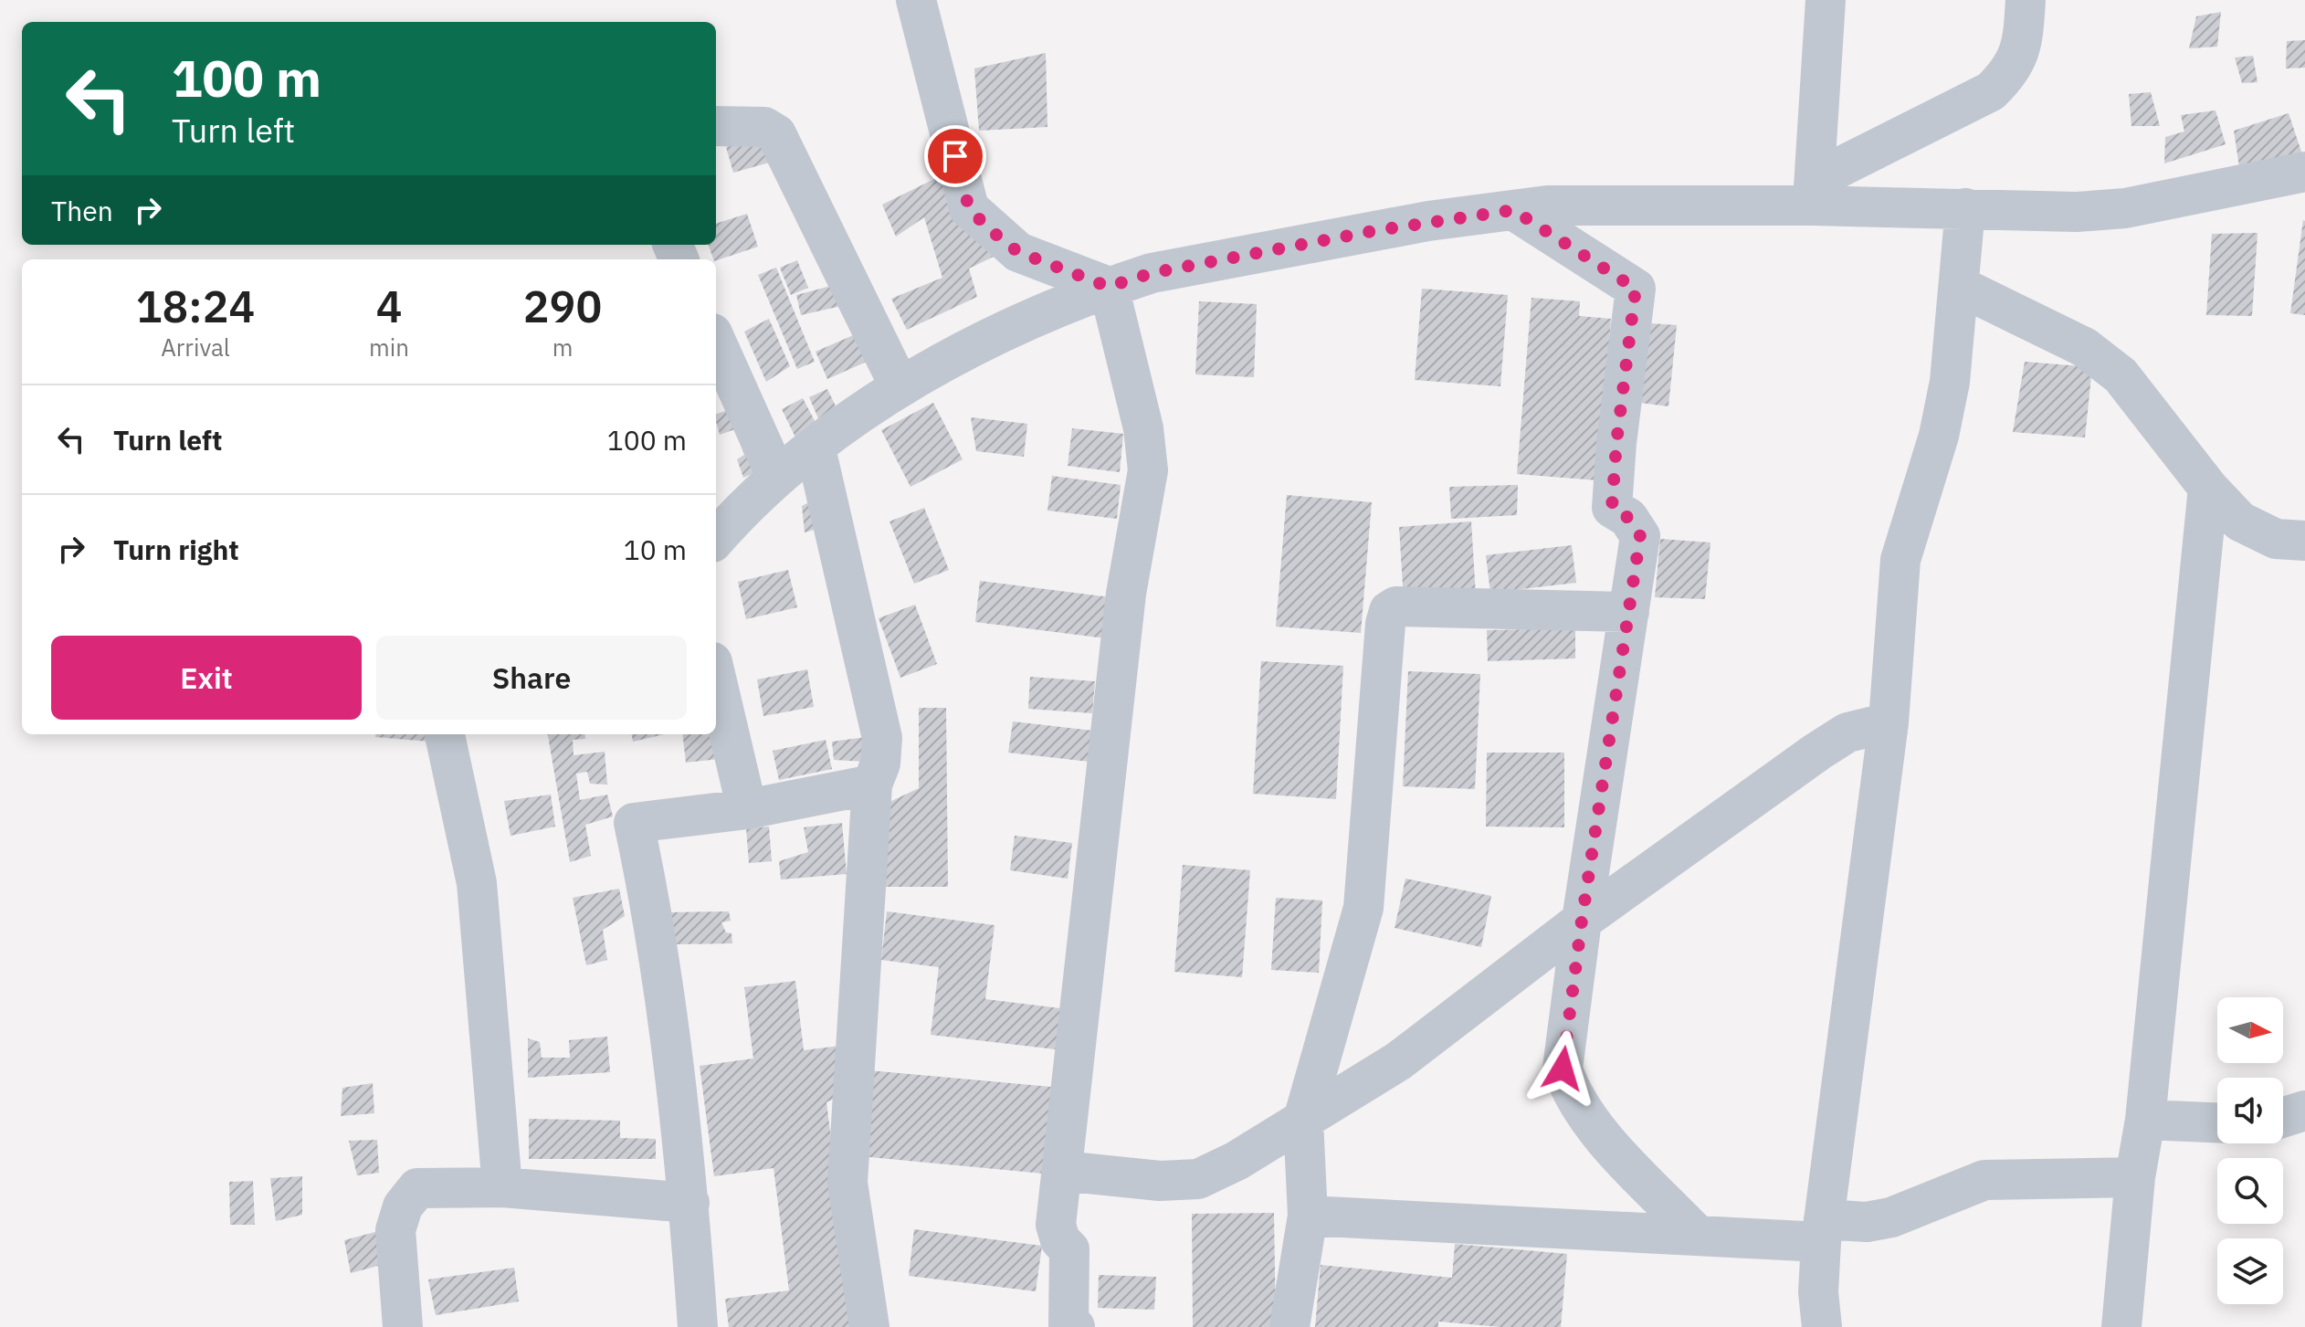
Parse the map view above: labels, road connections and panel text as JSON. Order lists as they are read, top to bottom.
{
  "north": "right",
  "page": {
    "turn": ["100 m", "Turn left"],
    "then": "Then",
    "eta": [
      "18:24",
      "Arrival",
      "4",
      "min",
      "290",
      "m"
    ],
    "list": [
      {
        "name": "Turn left",
        "value": "100 m"
      },
      {
        "name": "Turn right",
        "value": "10 m"
      }
    ],
    "buttons": ["Exit", "Share"]
  }
}
